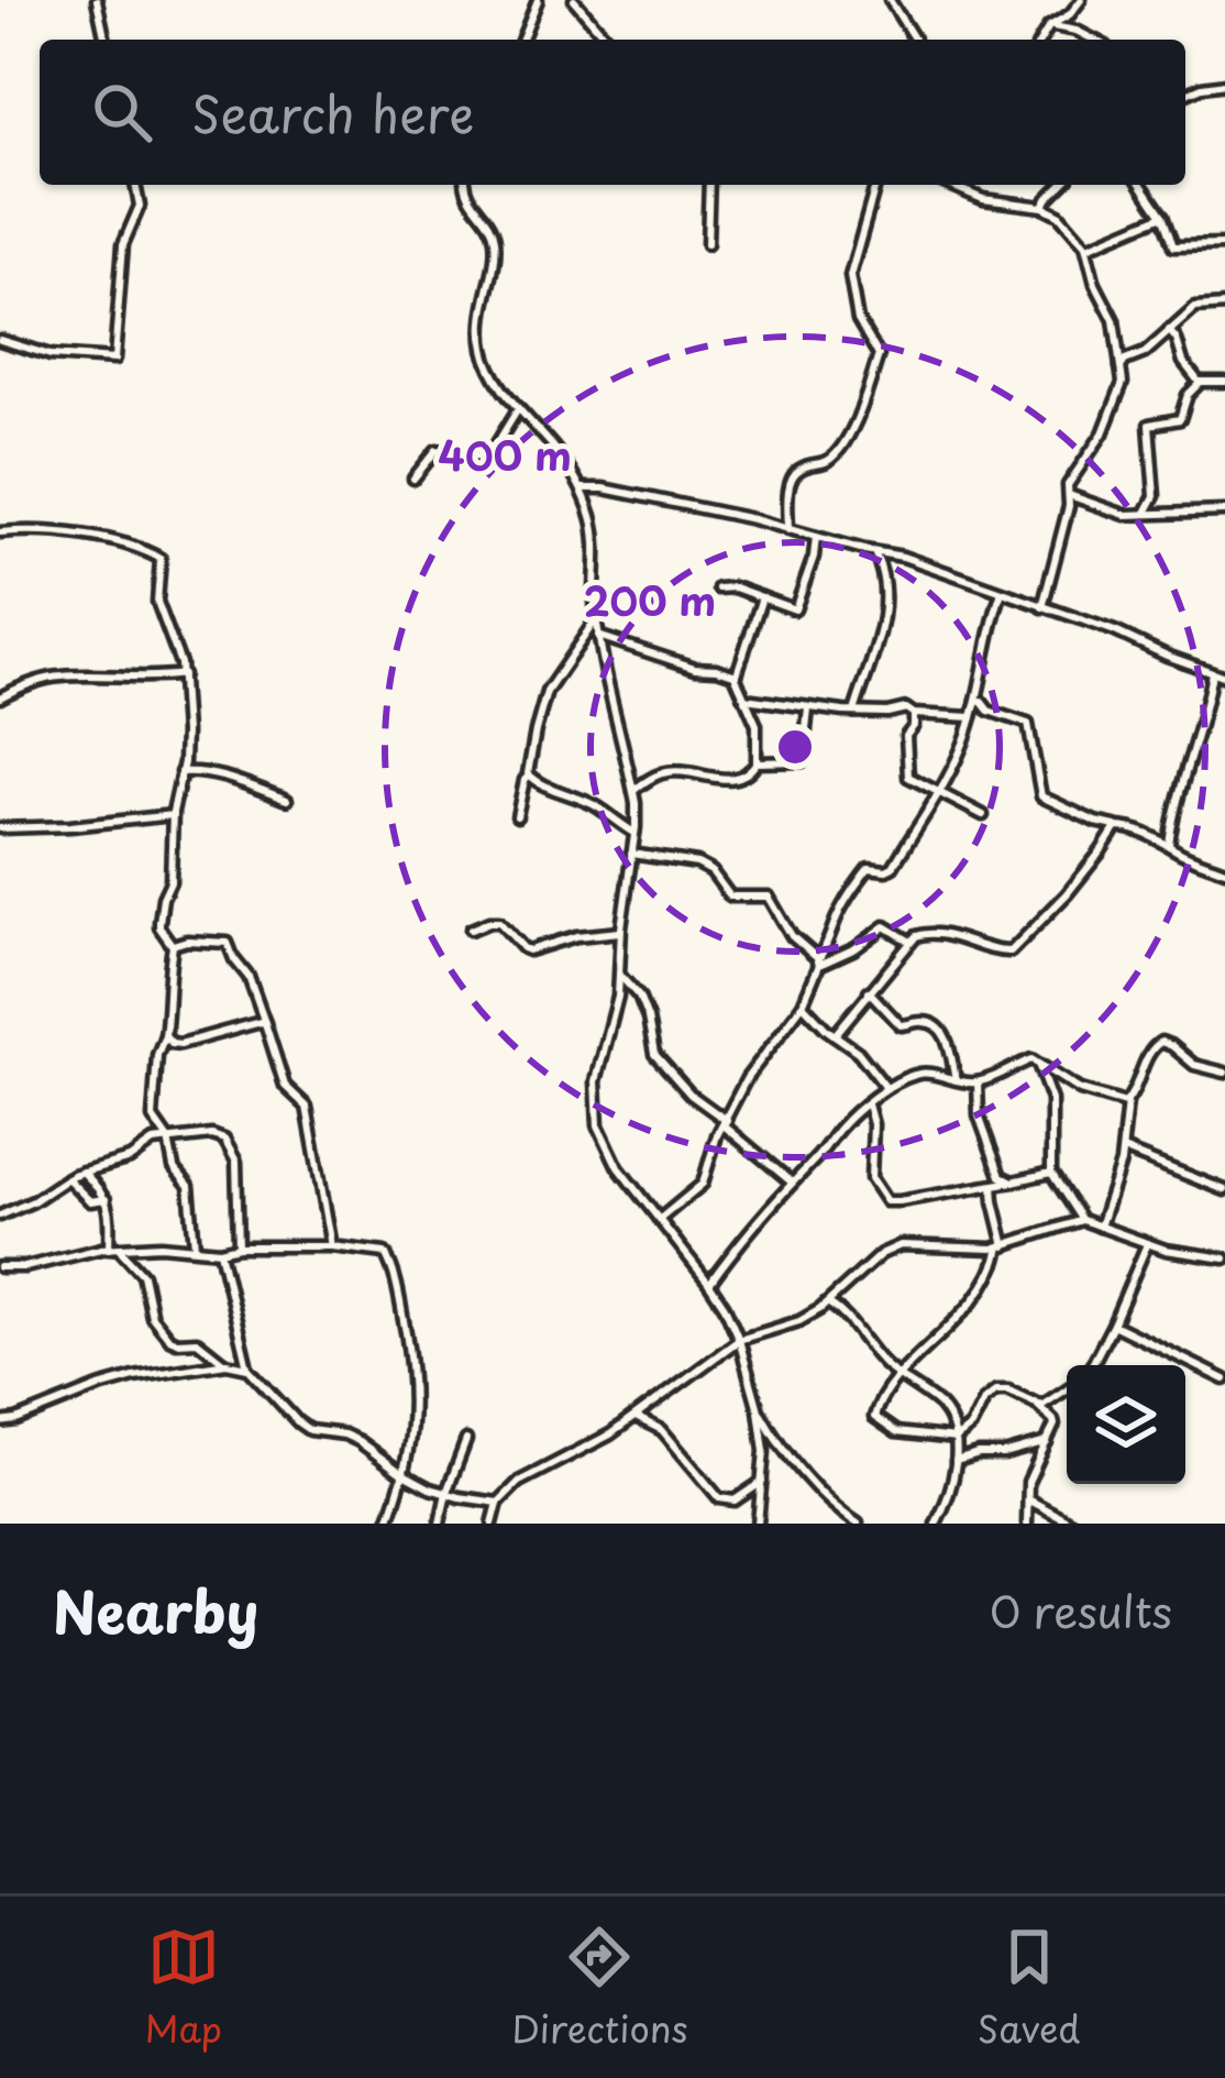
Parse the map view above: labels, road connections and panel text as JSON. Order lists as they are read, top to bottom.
{
  "page": {
    "search": "Search here",
    "heading": ["Nearby", "0 results"],
    "nav": ["Map", "Directions", "Saved"]
  },
  "rings": ["400 m", "200 m"]
}
